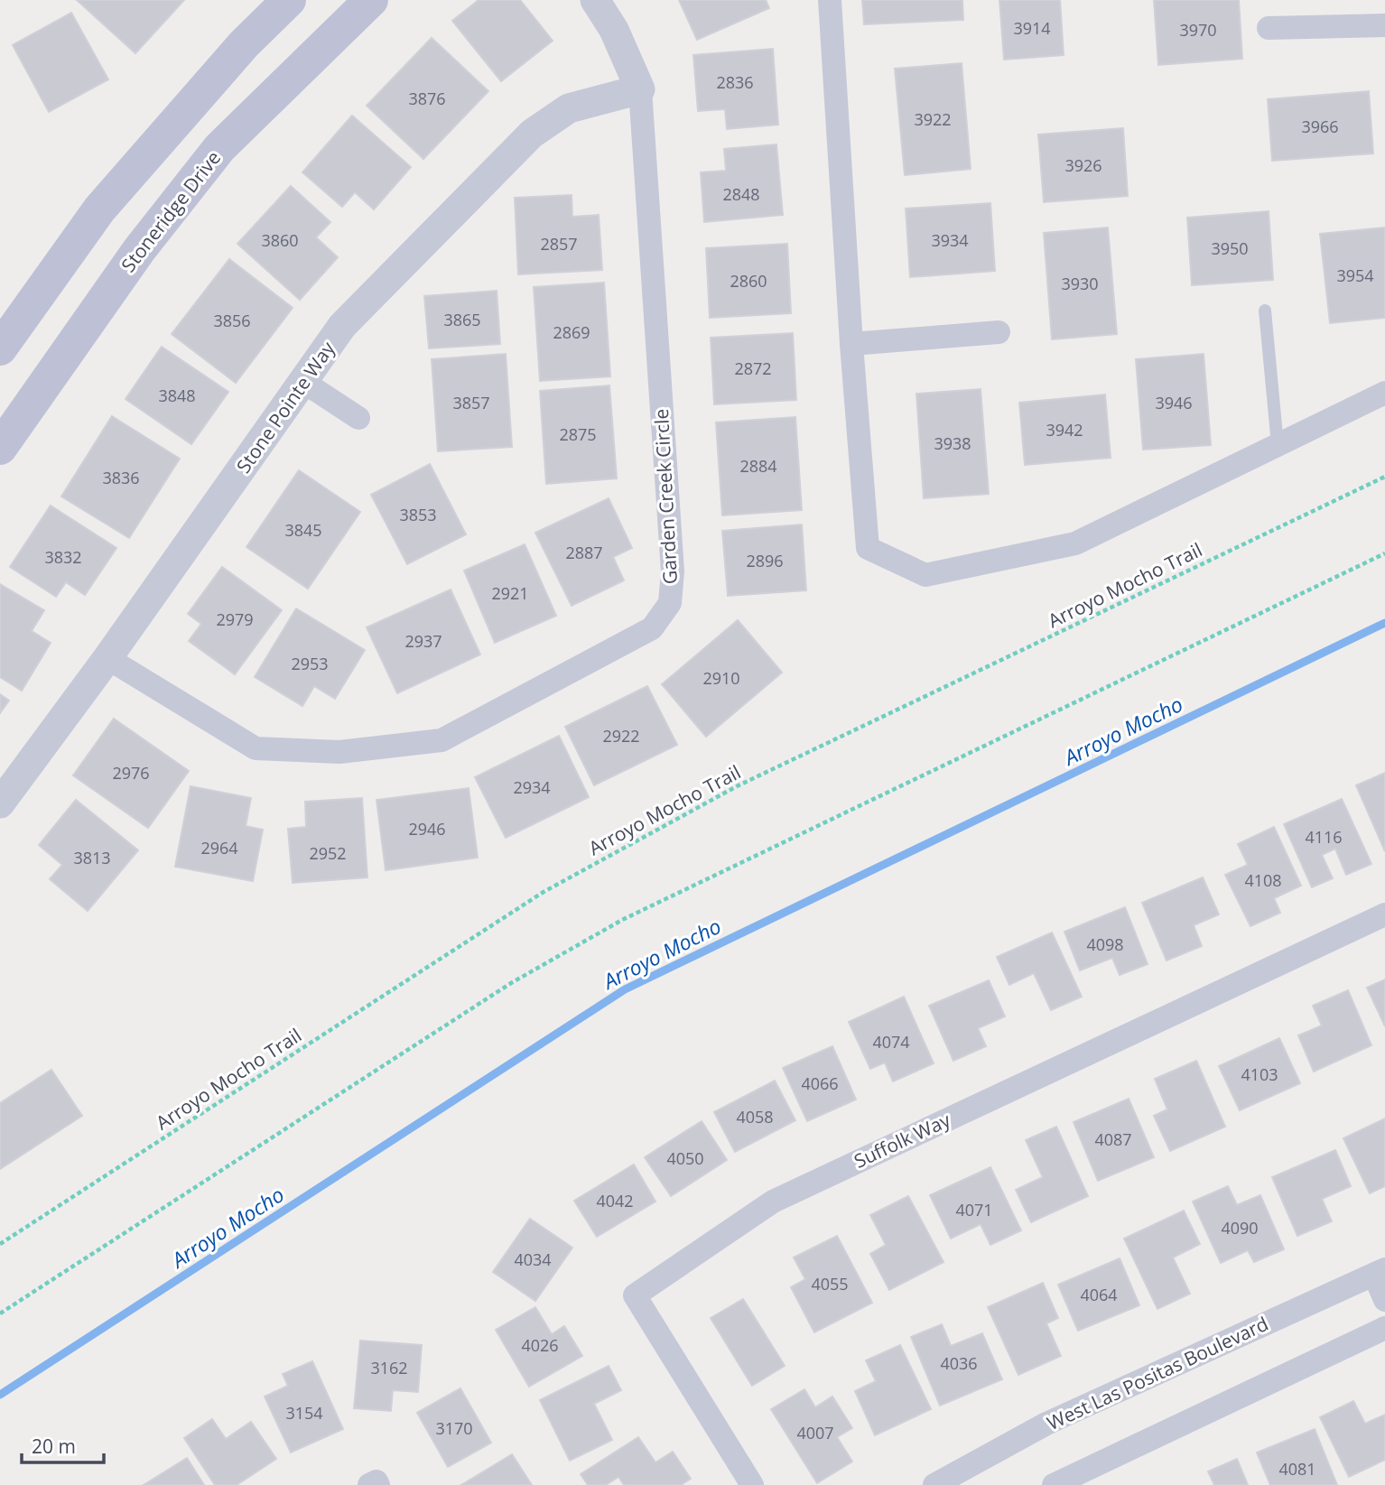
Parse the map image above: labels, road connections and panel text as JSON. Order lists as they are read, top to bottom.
{
  "streets": {
    "main road": ["Stoneridge Drive"],
    "street": [
      "Stone Pointe Way",
      "Garden Creek Circle",
      "Suffolk Way",
      "West Las Positas Boulevard"
    ],
    "path": ["Arroyo Mocho Trail"]
  },
  "crossings": [
    ["Stone Pointe Way", "Garden Creek Circle"]
  ],
  "water": ["Arroyo Mocho"],
  "house_numbers": [
    "3914",
    "3970",
    "2836",
    "3876",
    "3922",
    "3966",
    "3926",
    "2848",
    "3860",
    "3934",
    "2857",
    "3950",
    "3954",
    "2860",
    "3930",
    "3865",
    "3856",
    "2869",
    "2872",
    "3848",
    "3857",
    "3946",
    "3942",
    "2875",
    "3938",
    "2884",
    "3836",
    "3853",
    "3845",
    "2887",
    "3832",
    "2896",
    "2921",
    "2979",
    "2937",
    "2953",
    "2910",
    "2922",
    "2976",
    "2934",
    "2946",
    "4116",
    "2964",
    "2952",
    "3813",
    "4108",
    "4098",
    "4074",
    "4103",
    "4066",
    "4058",
    "4087",
    "4050",
    "4042",
    "4071",
    "4090",
    "4034",
    "4055",
    "4064",
    "4026",
    "4036",
    "3162",
    "3154",
    "3170",
    "4007",
    "4081"
  ],
  "scale_bar": "20 m"
}
